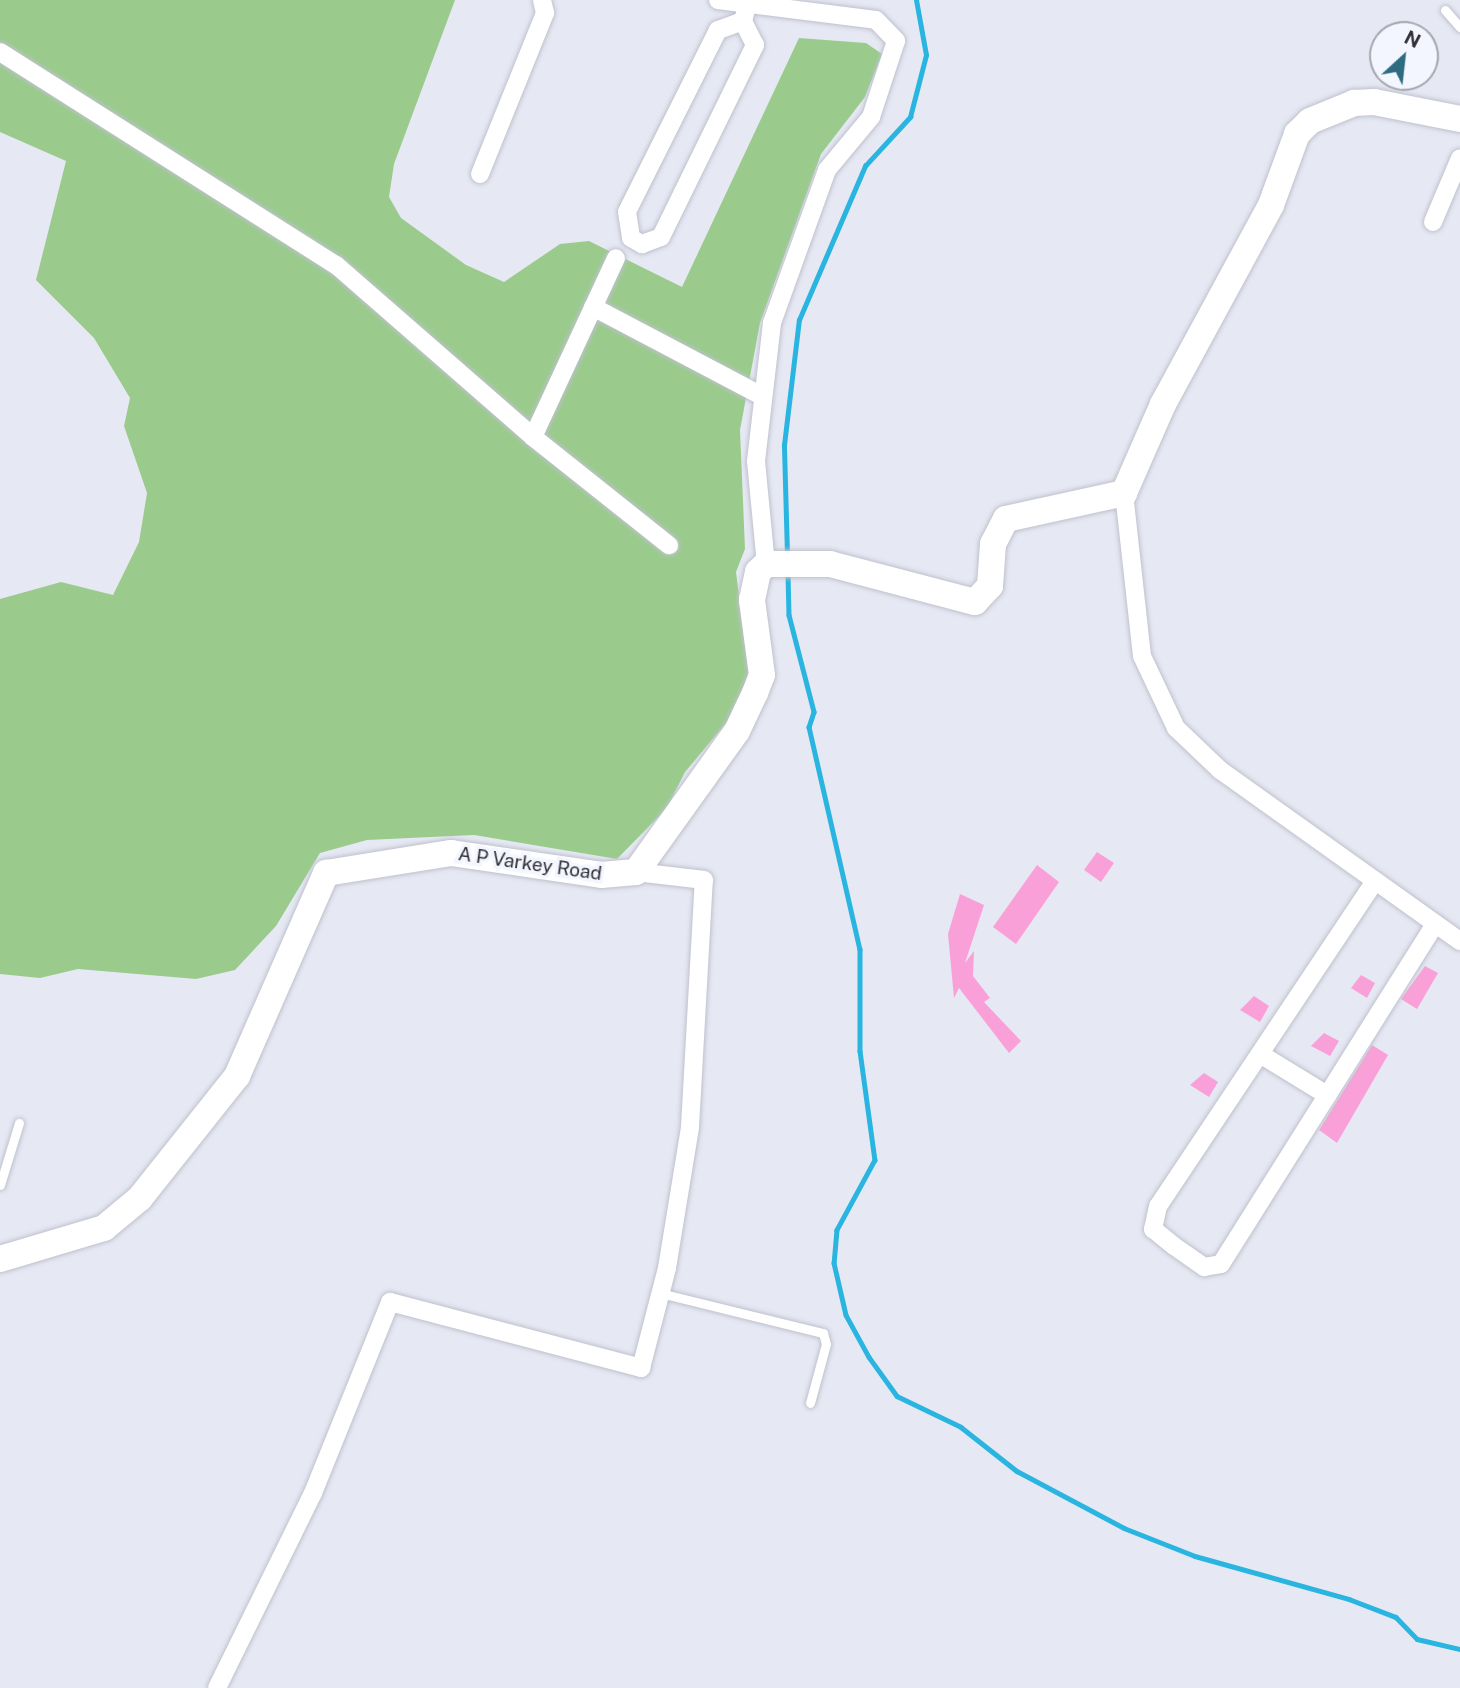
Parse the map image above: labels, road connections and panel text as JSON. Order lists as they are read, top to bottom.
{
  "streets": {
    "street": ["A P Varkey Road"]
  },
  "north": "top right"
}
